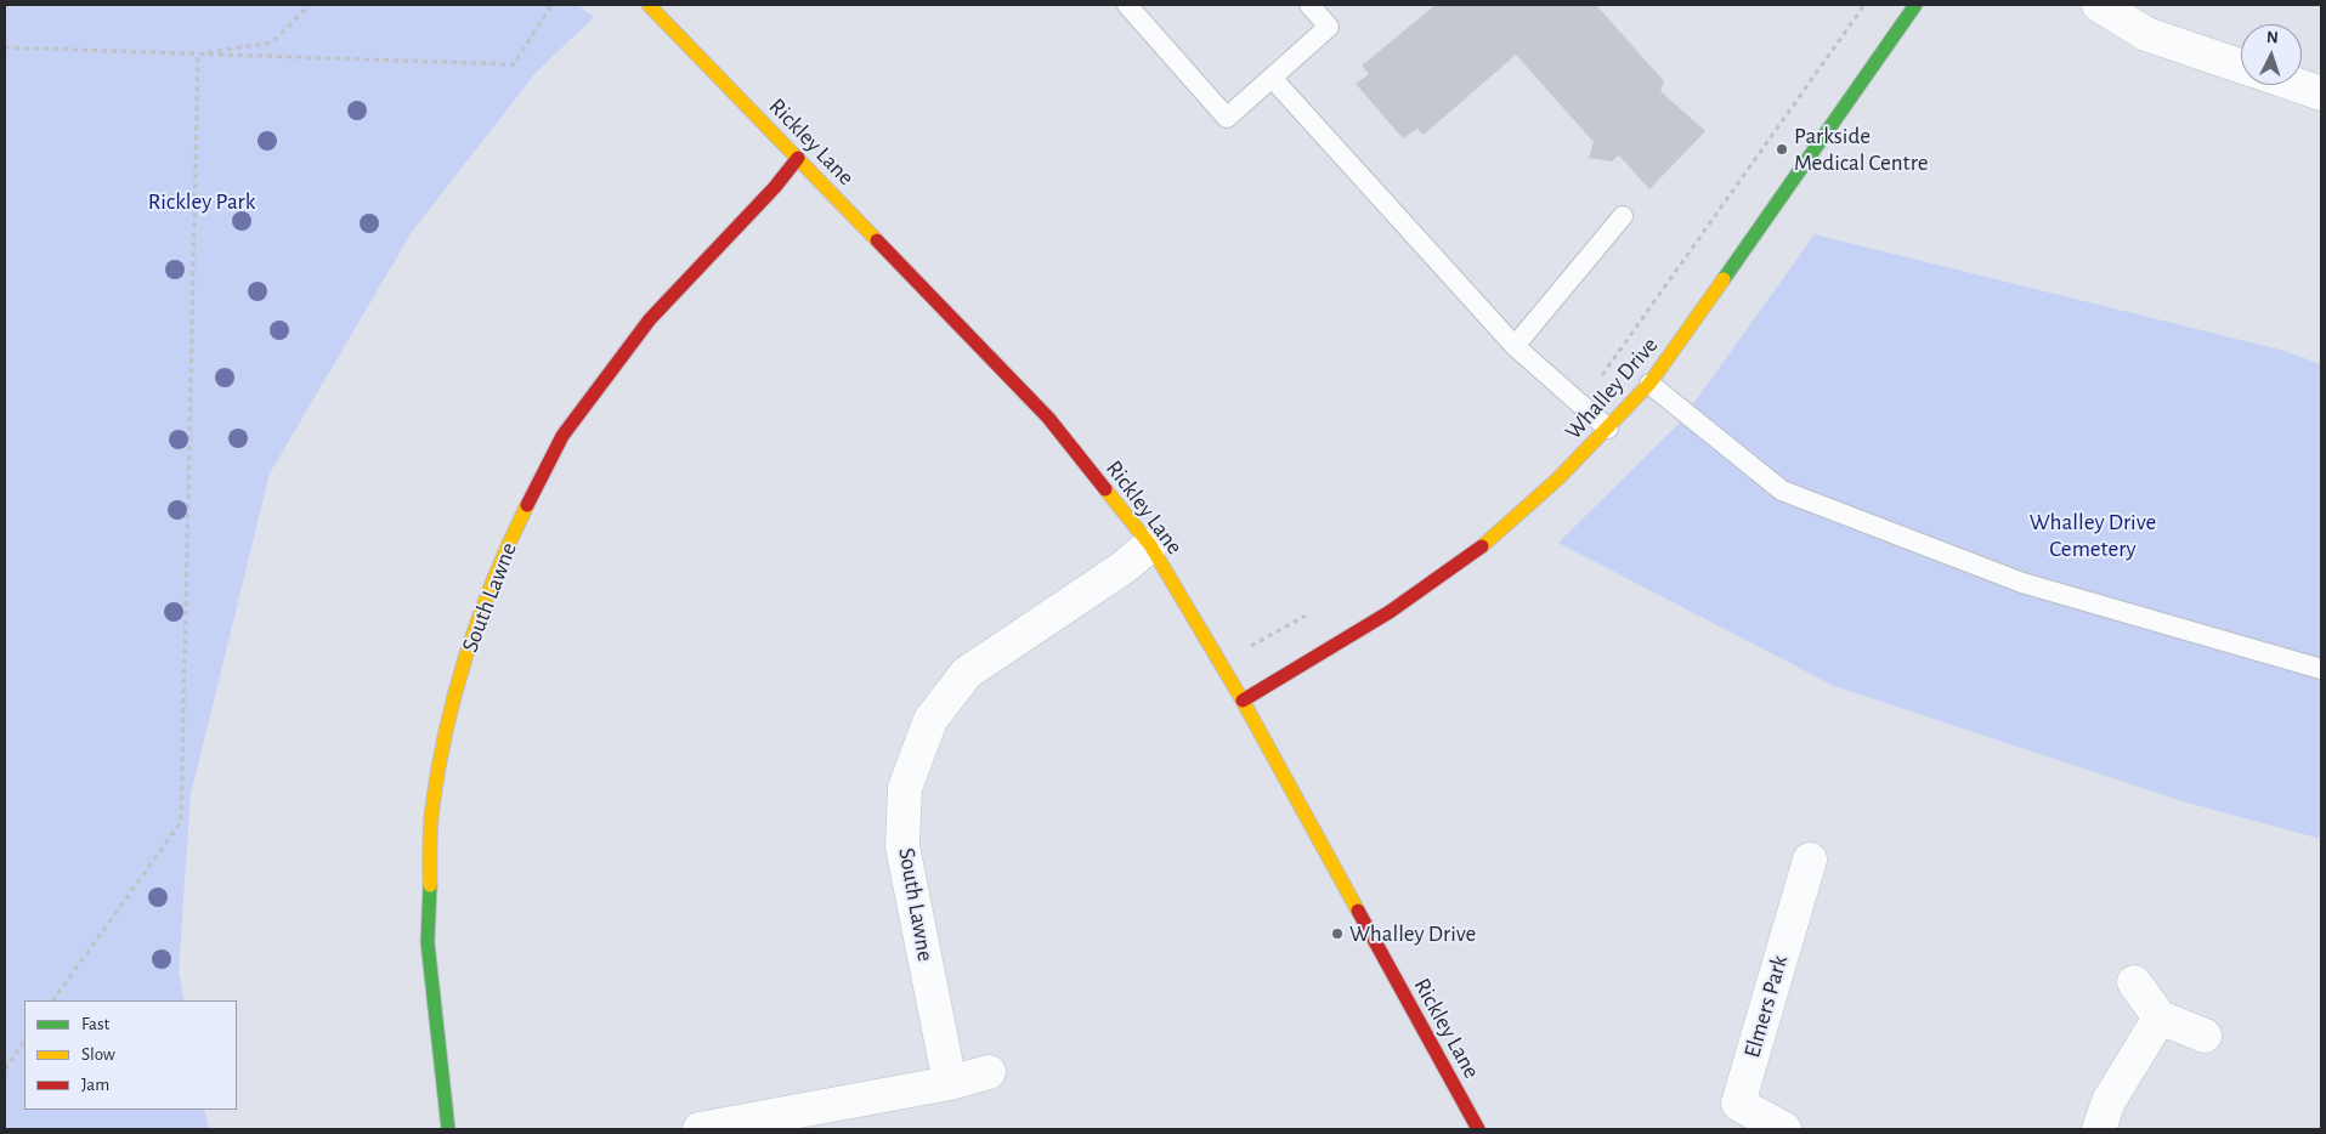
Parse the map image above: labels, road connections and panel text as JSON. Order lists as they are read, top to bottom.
{
  "streets": {
    "street": [
      "Rickley Lane",
      "Whalley Drive",
      "South Lawne",
      "Elmers Park"
    ]
  },
  "crossings": [
    ["Rickley Lane", "Whalley Drive"],
    ["Rickley Lane", "South Lawne"]
  ],
  "parks": ["Rickley Park", "Whalley Drive Cemetery"],
  "places": ["Parkside Medical Centre", "Whalley Drive"],
  "legend": ["Fast", "Slow", "Jam"],
  "north": "top"
}
